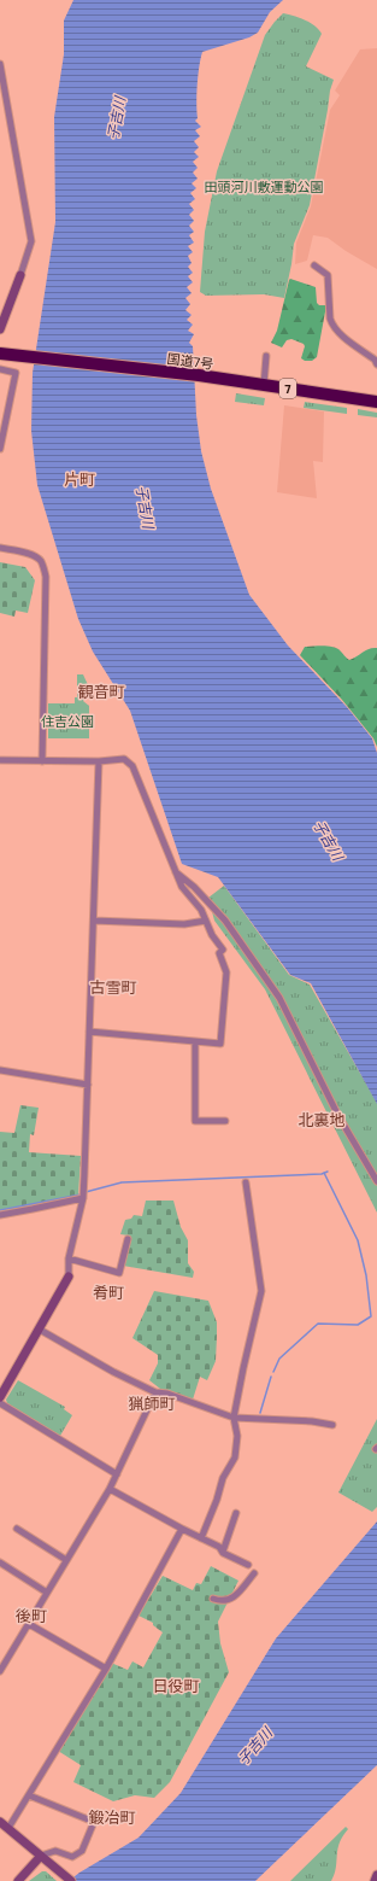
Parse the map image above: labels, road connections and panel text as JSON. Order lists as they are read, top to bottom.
{
  "streets": {
    "highway": ["国道7号", "7"]
  },
  "districts": [
    "片町",
    "観音町",
    "古雪町",
    "北裏地",
    "肴町",
    "猟師町",
    "後町",
    "日役町",
    "鍛冶町"
  ],
  "water": ["子吉川"],
  "parks": ["田頭河川敷運動公園", "住吉公園"]
}
